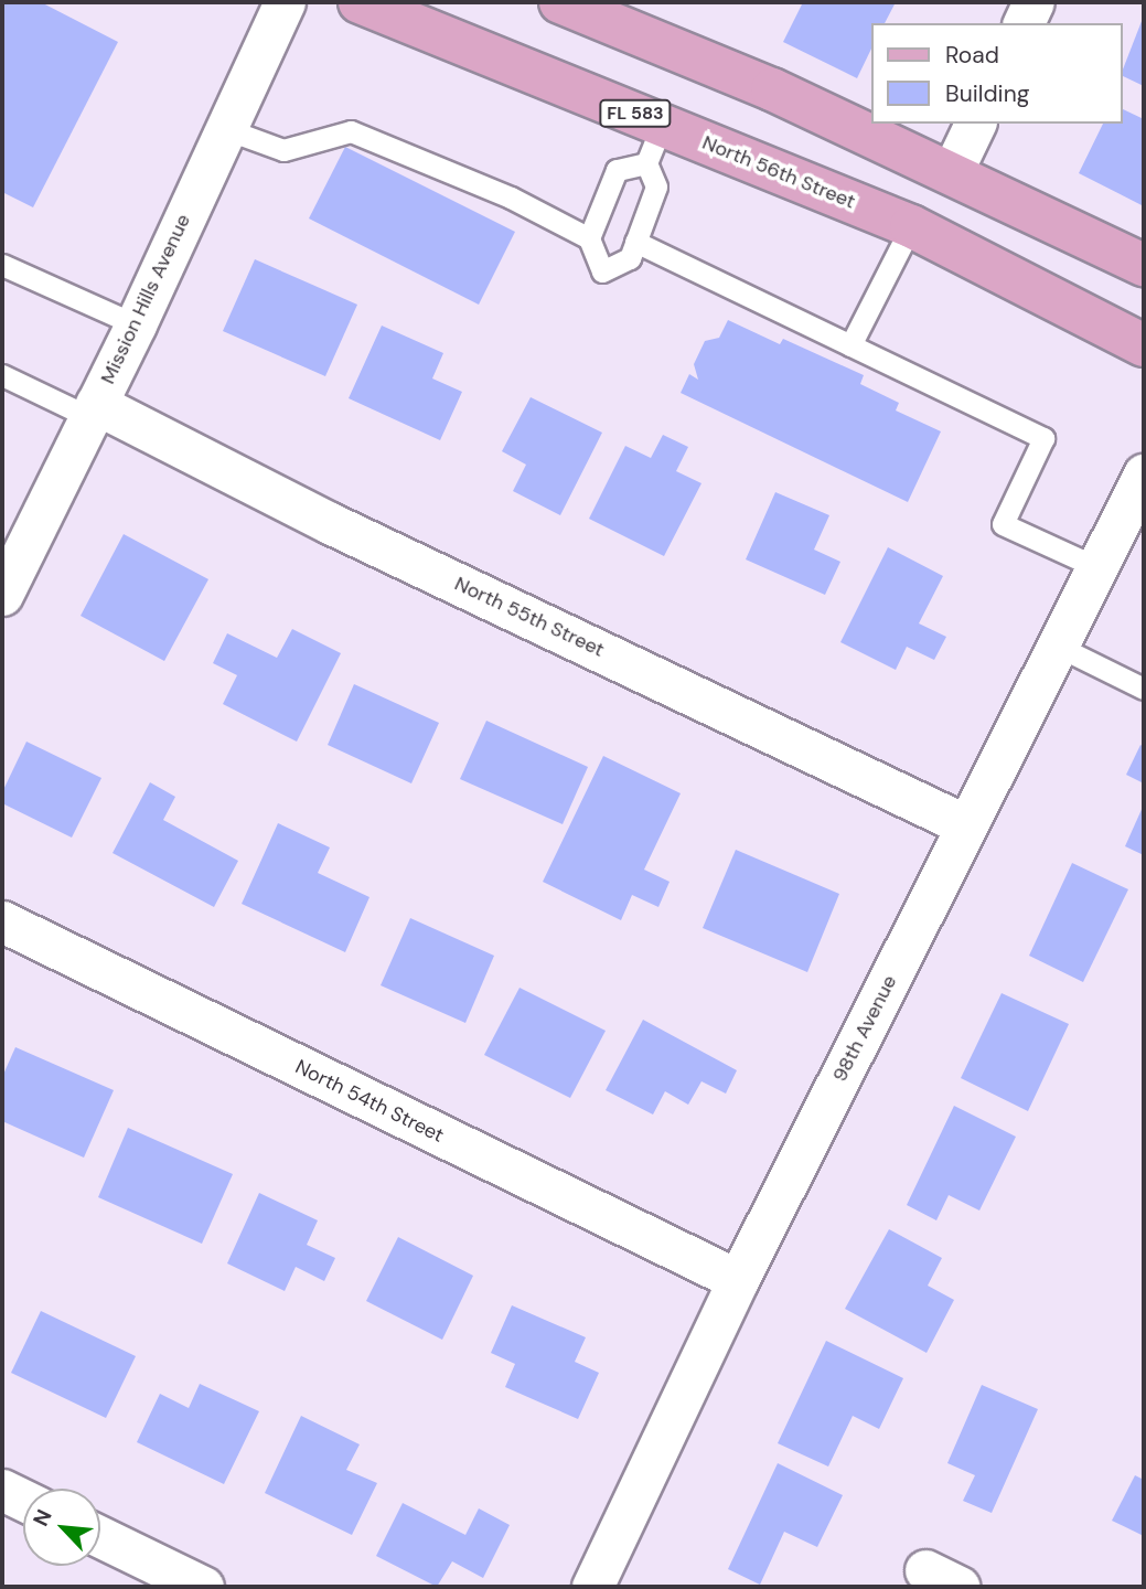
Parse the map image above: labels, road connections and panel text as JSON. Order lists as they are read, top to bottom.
{
  "streets": {
    "main road": ["FL 583", "North 56th Street"],
    "street": [
      "Mission Hills Avenue",
      "North 55th Street",
      "98th Avenue",
      "North 54th Street"
    ]
  },
  "crossings": [
    ["Mission Hills Avenue", "North 55th Street"],
    ["North 55th Street", "98th Avenue"],
    ["98th Avenue", "North 54th Street"]
  ],
  "legend": ["Road", "Building"],
  "north": "top left"
}
